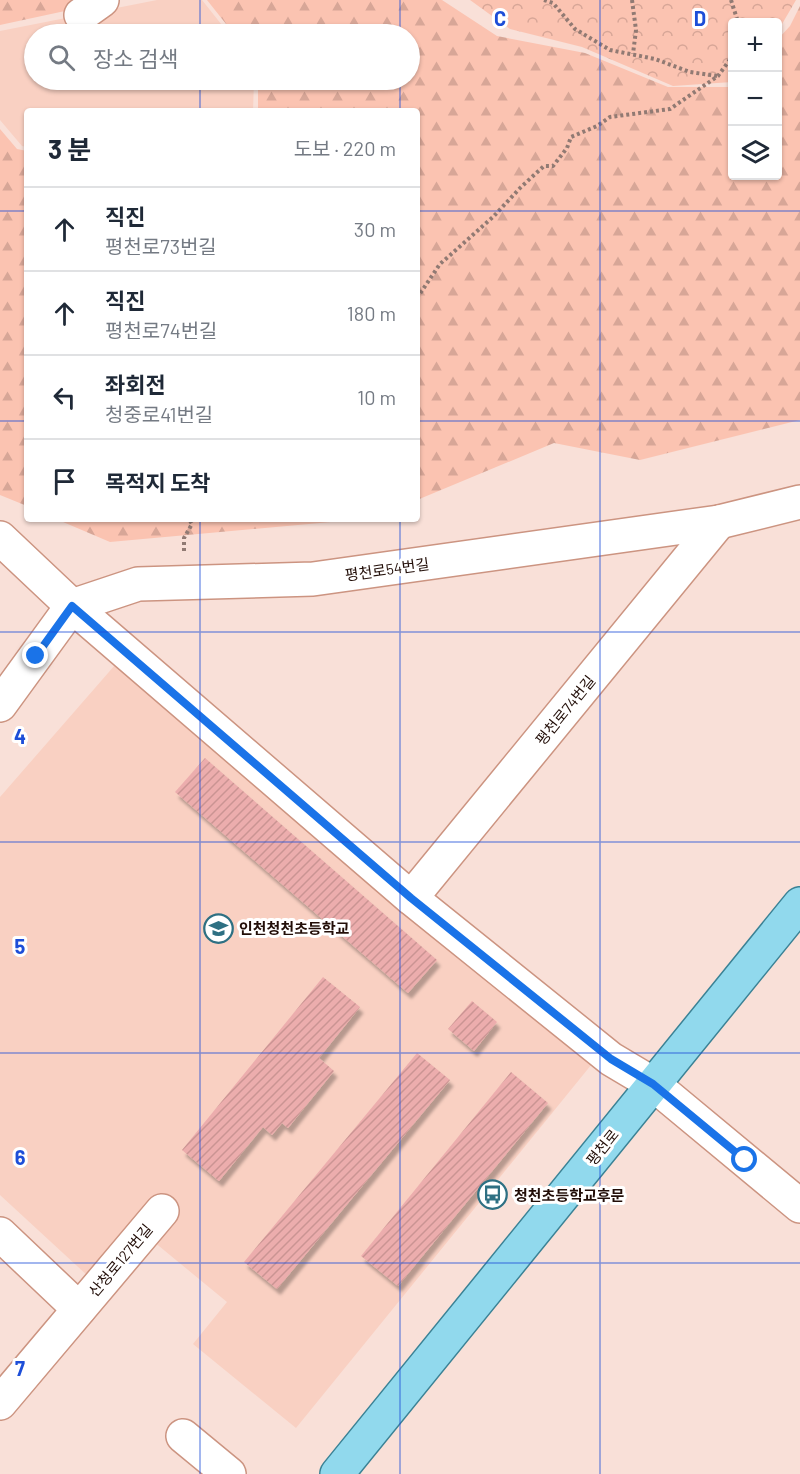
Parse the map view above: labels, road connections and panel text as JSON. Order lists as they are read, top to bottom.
{
  "streets": {
    "main road": ["평천로"],
    "street": ["평천로54번길", "평천로74번길", "산청로127번길"]
  },
  "crossings": [
    ["평천로54번길", "평천로74번길"]
  ],
  "places": {
    "school or university": ["인천청천초등학교"],
    "bus stop": ["청천초등학교후문"]
  },
  "page": {
    "map_buttons": ["+", "−"],
    "search": "장소 검색",
    "heading": ["3 분", "도보 · 220 m"],
    "list": [
      ["직진", "평천로73번길", "30 m"],
      ["직진", "평천로74번길", "180 m"],
      ["좌회전", "청중로41번길", "10 m"],
      "목적지 도착"
    ]
  },
  "grid": {
    "columns": ["C", "D"],
    "rows": [
      "4",
      "5",
      "6",
      "7"
    ]
  }
}
